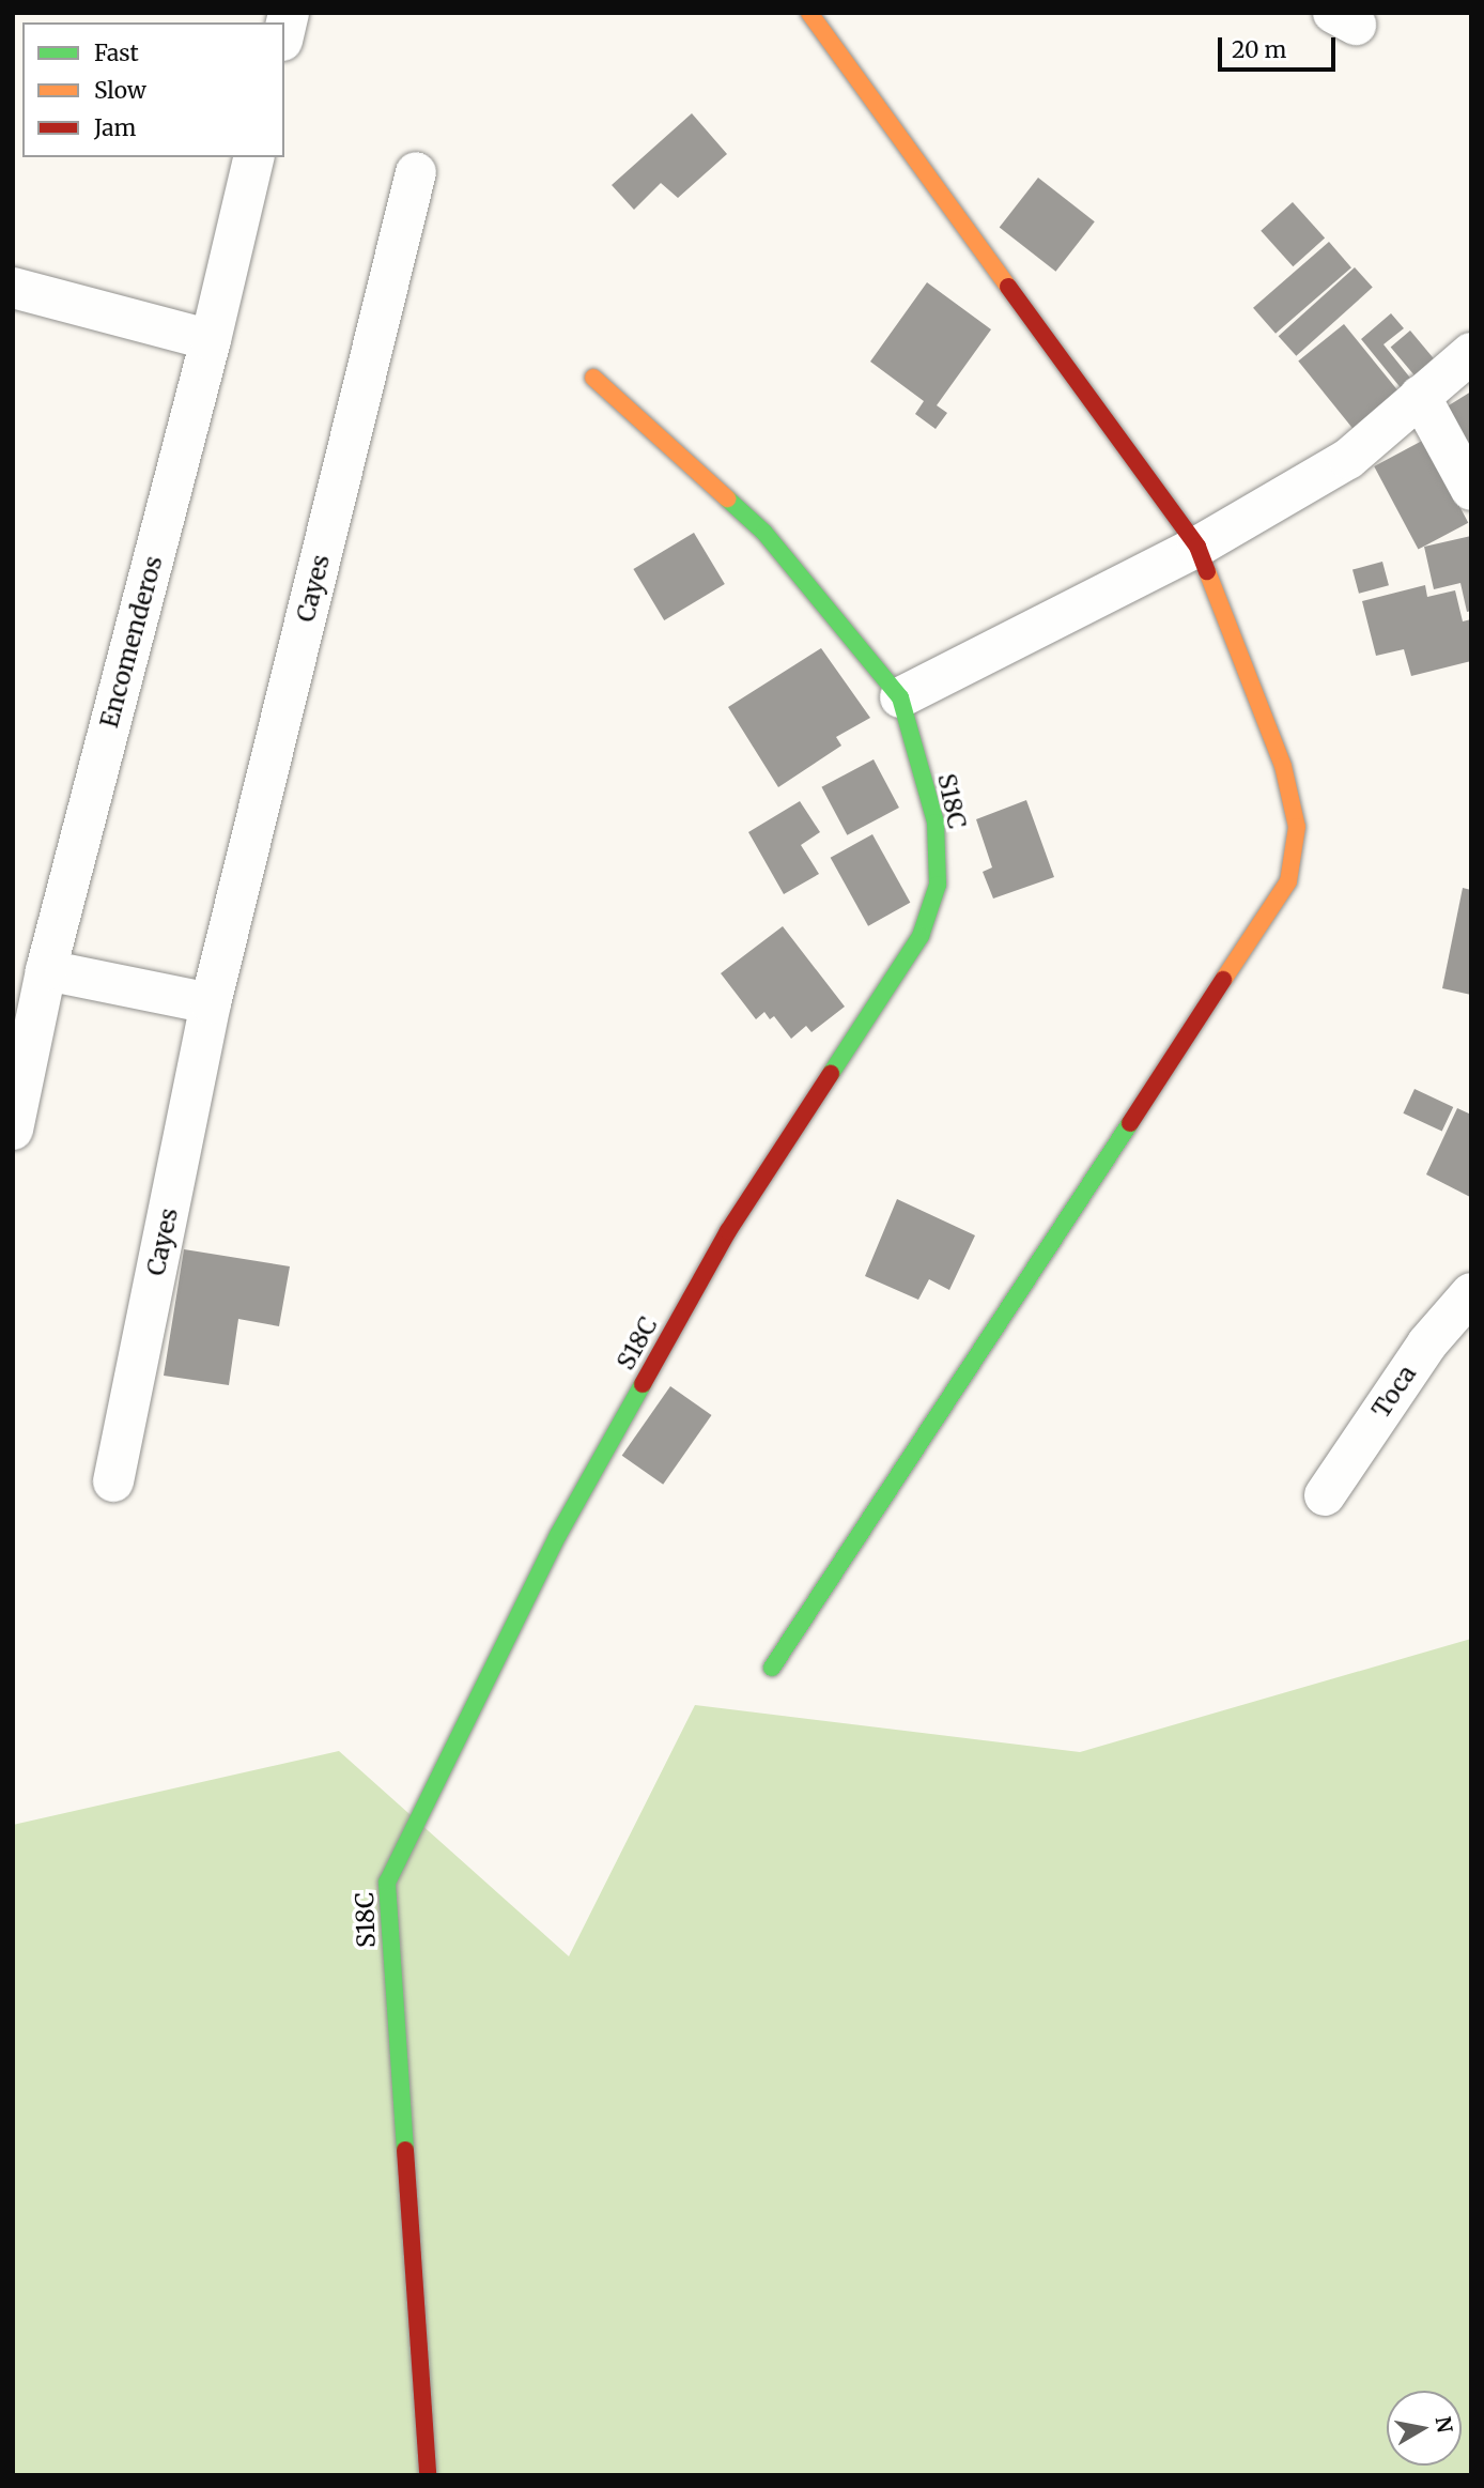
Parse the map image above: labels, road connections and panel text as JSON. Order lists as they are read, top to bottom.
{
  "streets": {
    "street": [
      "Cayes",
      "Encomenderos",
      "S18C",
      "Toca"
    ]
  },
  "legend": ["Fast", "Slow", "Jam"],
  "scale_bar": "20 m",
  "north": "right"
}
